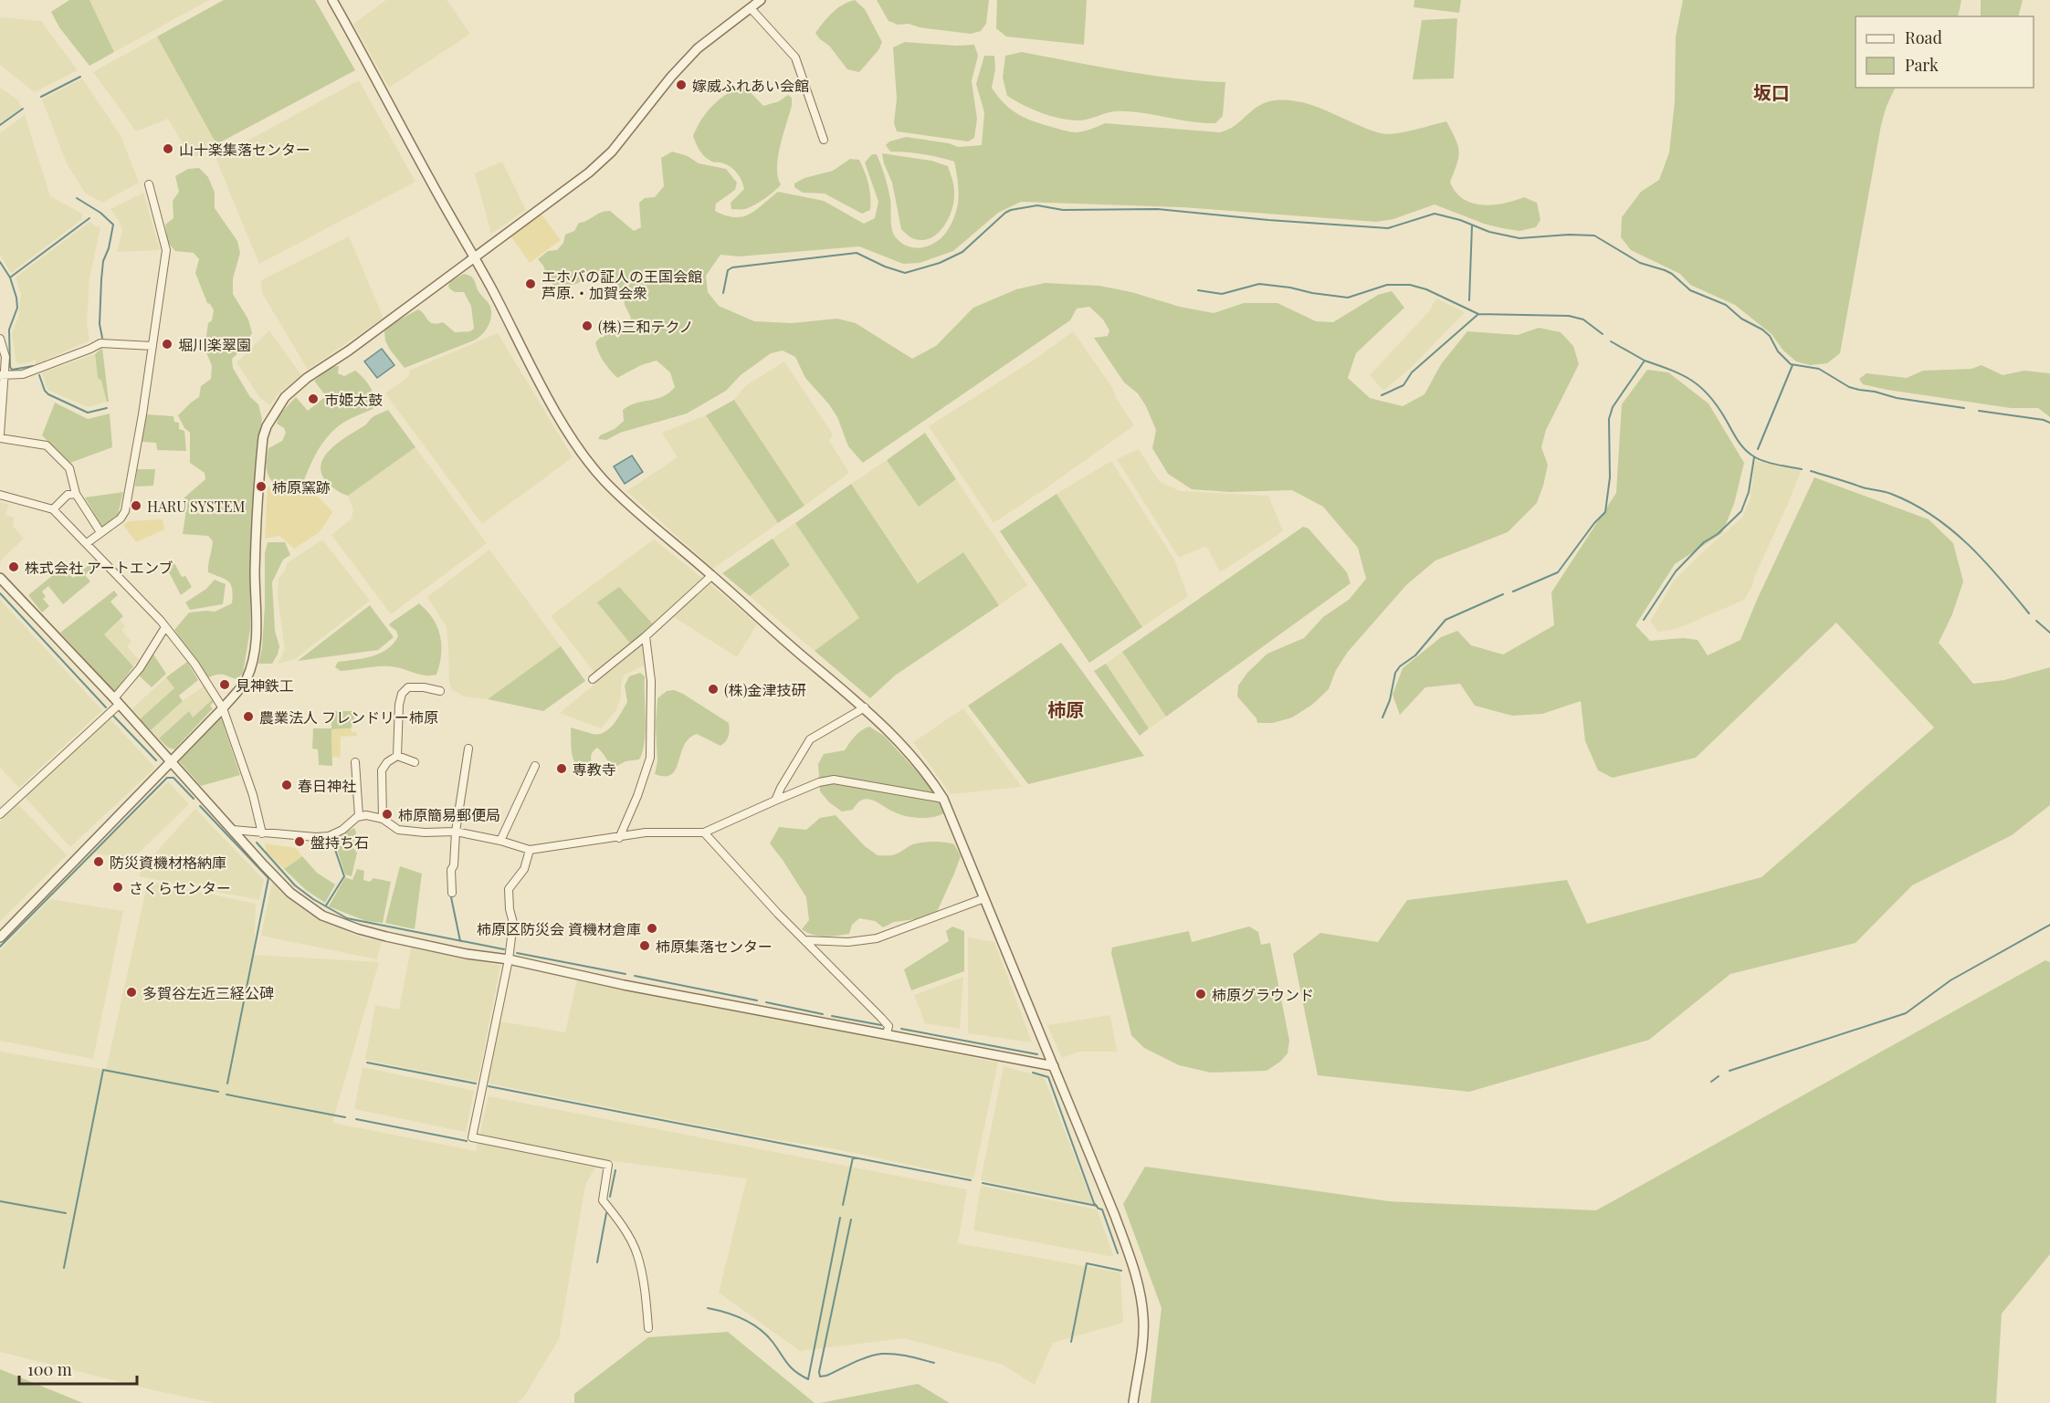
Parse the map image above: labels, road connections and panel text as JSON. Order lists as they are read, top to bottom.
{
  "districts": ["坂口", "柿原"],
  "places": [
    "嫁威ふれあい会館",
    "山十楽集落センター",
    "エホバの証人の王国会館 芦原.・加賀会衆",
    "(株)三和テクノ",
    "堀川楽翠園",
    "市姫太鼓",
    "柿原窯跡",
    "HARU SYSTEM",
    "株式会社 アートエンブ",
    "見神鉄工",
    "(株)金津技研",
    "農業法人 フレンドリー柿原",
    "専教寺",
    "春日神社",
    "柿原簡易郵便局",
    "盤持ち石",
    "防災資機材格納庫",
    "さくらセンター",
    "柿原区防災会 資機材倉庫",
    "柿原集落センター",
    "多賀谷左近三経公碑",
    "柿原グラウンド"
  ],
  "legend": ["Road", "Park"],
  "scale_bar": "100 m"
}
